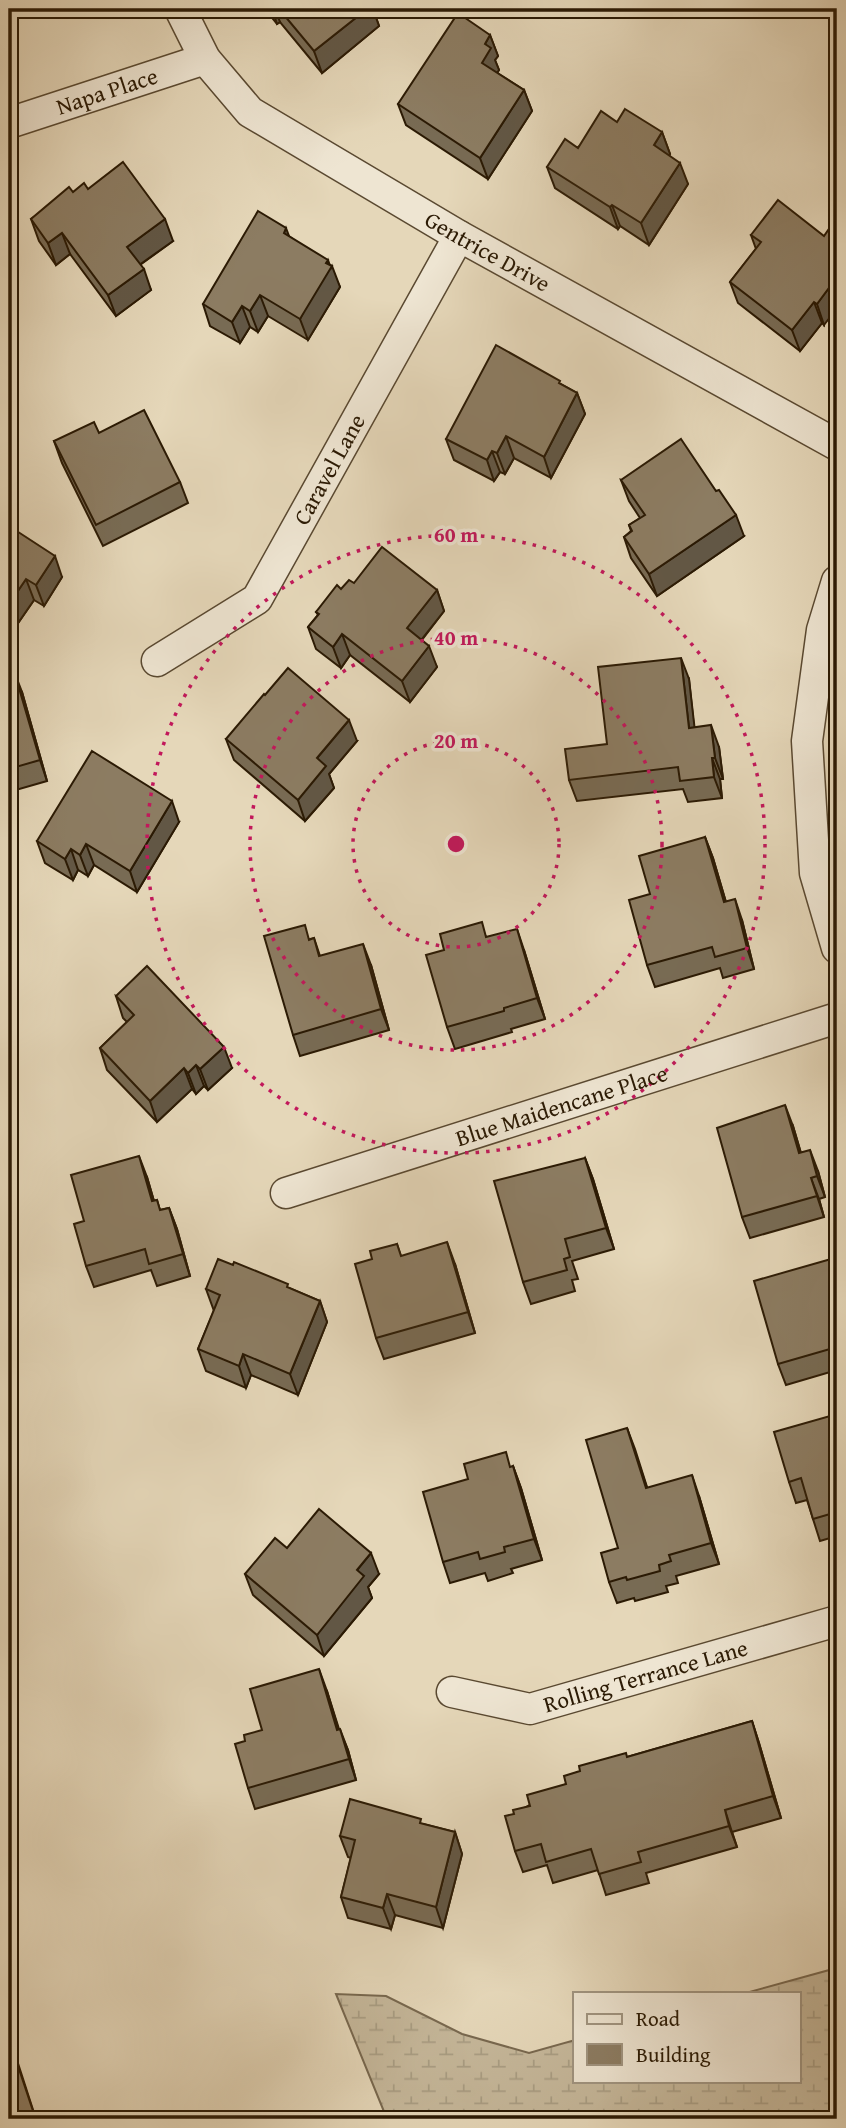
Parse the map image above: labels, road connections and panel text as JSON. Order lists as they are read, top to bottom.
{
  "streets": {
    "street": [
      "Napa Place",
      "Gentrice Drive",
      "Caravel Lane",
      "Blue Maidencane Place",
      "Rolling Terrance Lane"
    ]
  },
  "crossings": [
    ["Napa Place", "Gentrice Drive"],
    ["Gentrice Drive", "Caravel Lane"]
  ],
  "legend": ["Road", "Building"],
  "rings": ["60 m", "40 m", "20 m"]
}
